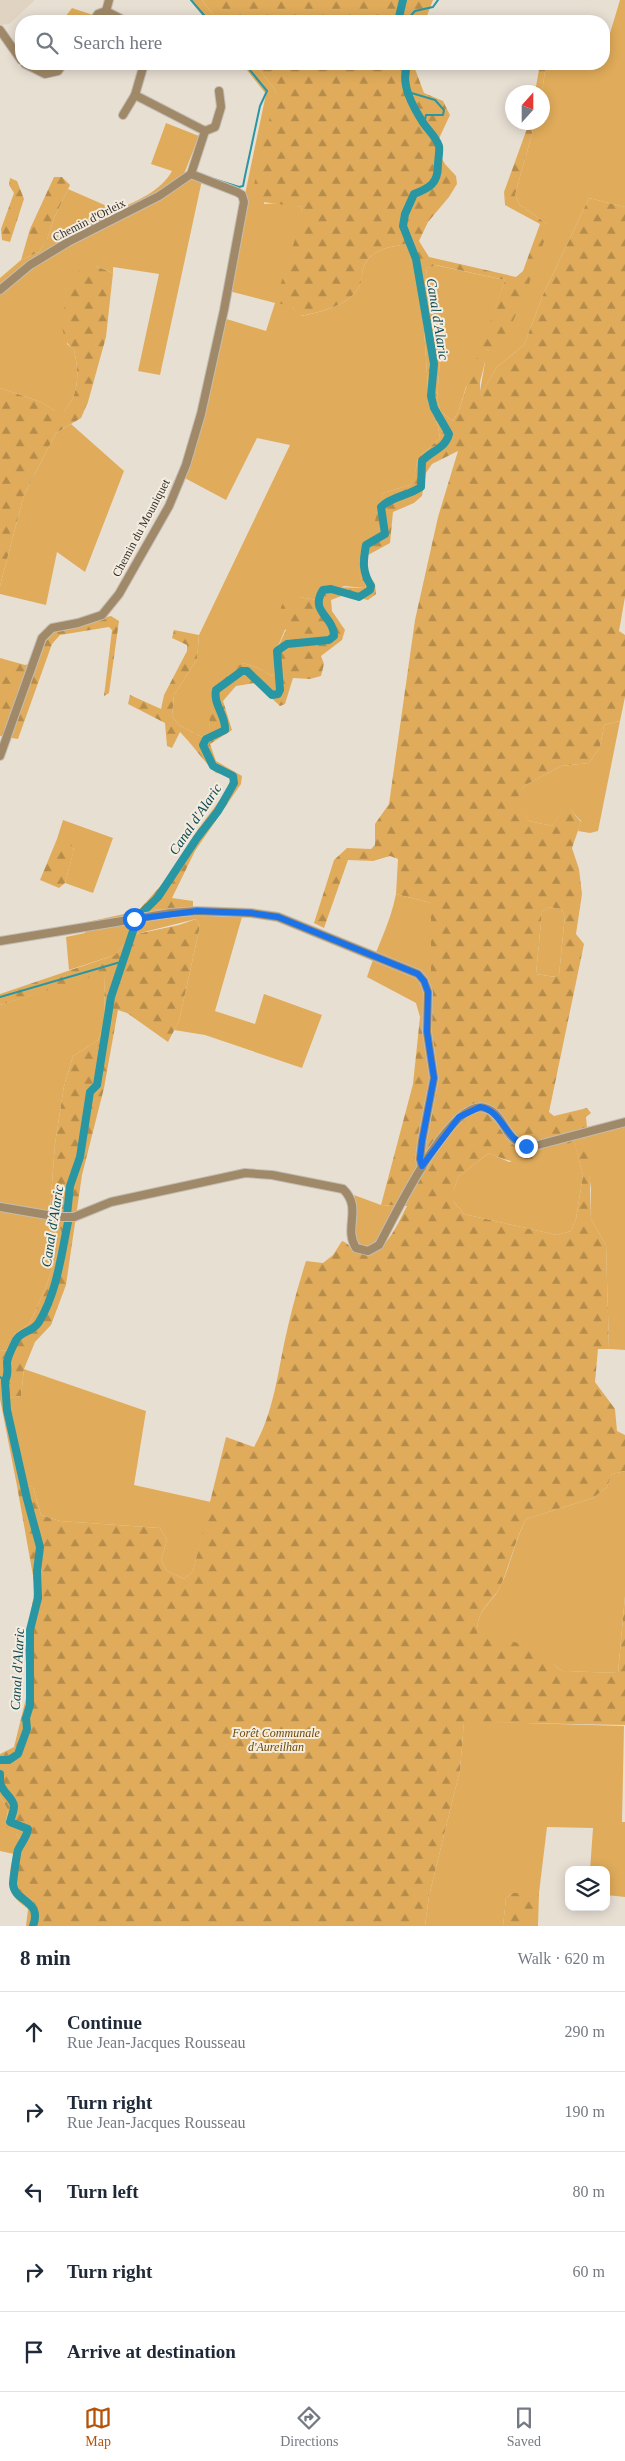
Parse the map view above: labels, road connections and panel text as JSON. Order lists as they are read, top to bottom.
{
  "streets": {
    "street": ["Chemin d'Orleix", "Chemin du Mouniquet"]
  },
  "crossings": [
    ["Chemin d'Orleix", "Chemin du Mouniquet"]
  ],
  "water": ["Canal d'Alaric"],
  "parks": ["Forêt Communale d'Aureilhan"],
  "north": "top",
  "page": {
    "search": "Search here",
    "heading": ["8 min", "Walk · 620 m"],
    "list": [
      ["Continue", "Rue Jean-Jacques Rousseau", "290 m"],
      ["Turn right", "Rue Jean-Jacques Rousseau", "190 m"],
      ["Turn left", "80 m"],
      ["Turn right", "60 m"],
      "Arrive at destination"
    ],
    "nav": ["Map", "Directions", "Saved"]
  }
}
